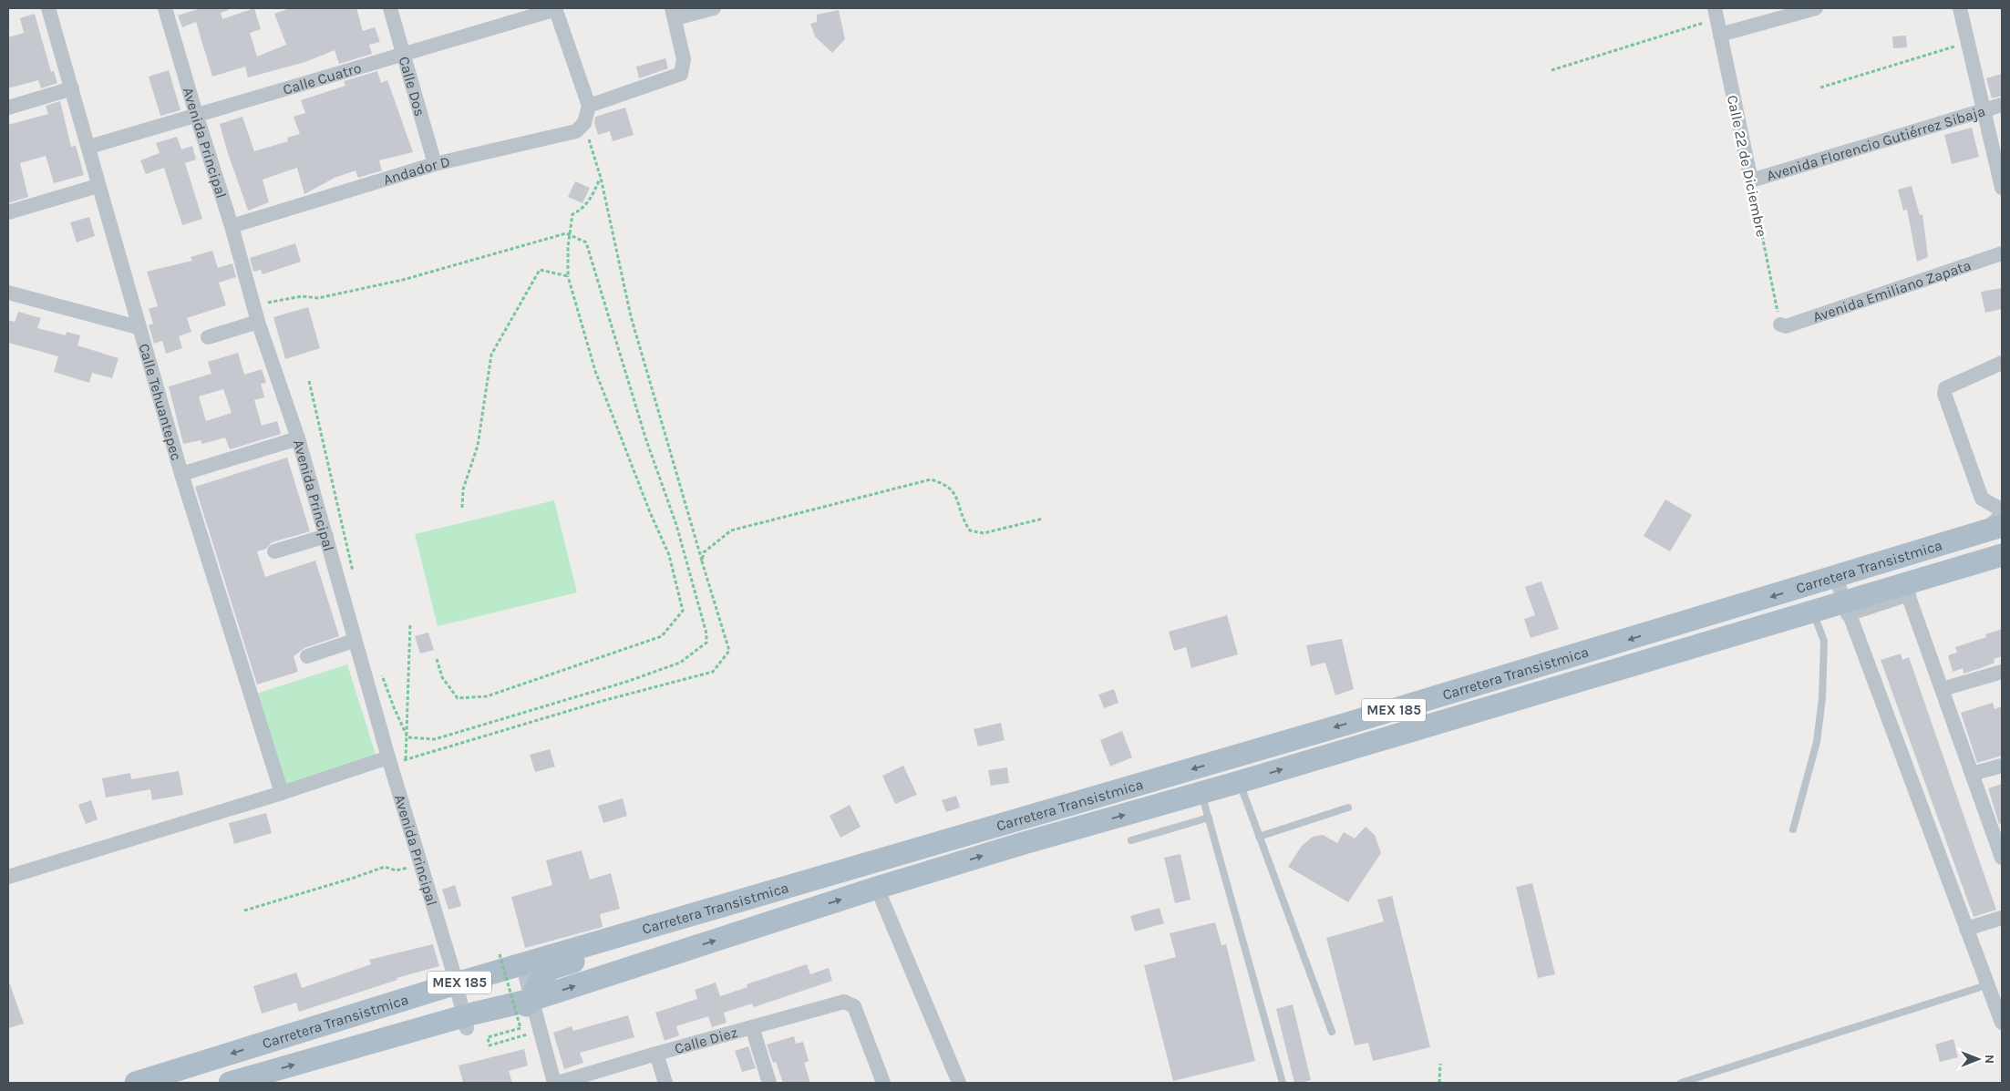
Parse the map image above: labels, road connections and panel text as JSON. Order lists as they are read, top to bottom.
{
  "streets": {
    "main road": ["Carretera Transistmica", "MEX 185"],
    "street": [
      "Calle Cuatro",
      "Calle Dos",
      "Avenida Principal",
      "Avenida Florencio Gutiérrez Sibaja",
      "Calle 22 de Diciembre",
      "Andador D",
      "Avenida Emiliano Zapata",
      "Calle Tehuantepec",
      "Calle Diez"
    ]
  },
  "crossings": [
    ["Calle Cuatro", "Calle Dos"],
    ["Calle Cuatro", "Avenida Principal"],
    ["Calle Cuatro", "Calle Tehuantepec"],
    ["Calle Dos", "Andador D"],
    ["Avenida Principal", "Andador D"],
    ["Avenida Principal", "Carretera Transistmica"],
    ["Avenida Florencio Gutiérrez Sibaja", "Calle 22 de Diciembre"],
    ["Calle 22 de Diciembre", "Avenida Emiliano Zapata"]
  ],
  "north": "right"
}
